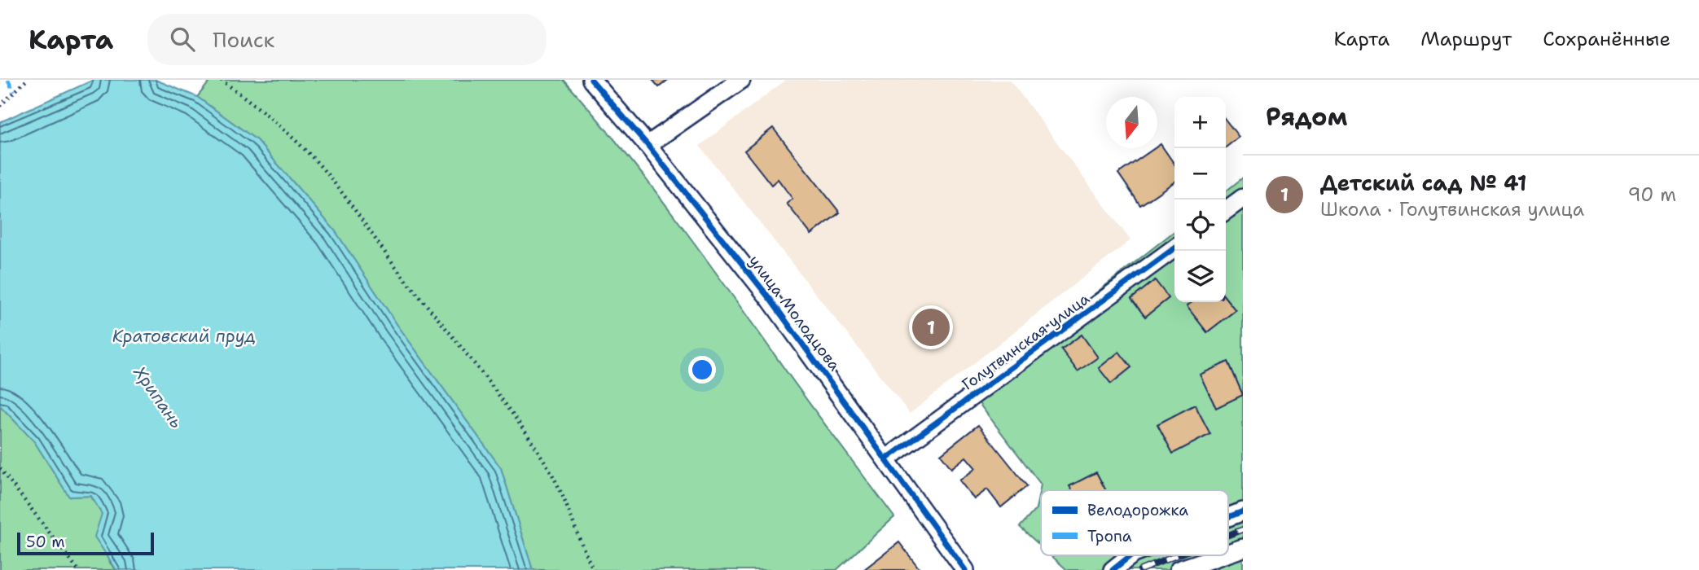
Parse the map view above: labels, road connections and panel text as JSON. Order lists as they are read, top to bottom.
{
  "streets": {
    "street": ["улица Молодцова", "Голутвинская улица"]
  },
  "crossings": [
    ["улица Молодцова", "Голутвинская улица"]
  ],
  "water": ["Кратовский пруд", "Хрипань"],
  "legend": ["Велодорожка", "Тропа"],
  "scale_bar": "50 m",
  "north": "bottom",
  "page": {
    "header": "Карта",
    "search": "Поиск",
    "nav": ["Карта", "Маршрут", "Сохранённые"],
    "heading": "Рядом",
    "map_buttons": ["+", "−"],
    "list": [
      {
        "mark": "1",
        "name": "Детский сад № 41",
        "note": "Школа · Голутвинская улица",
        "value": "90 m"
      }
    ],
    "pins": "1",
    "scale": "50 m"
  }
}
